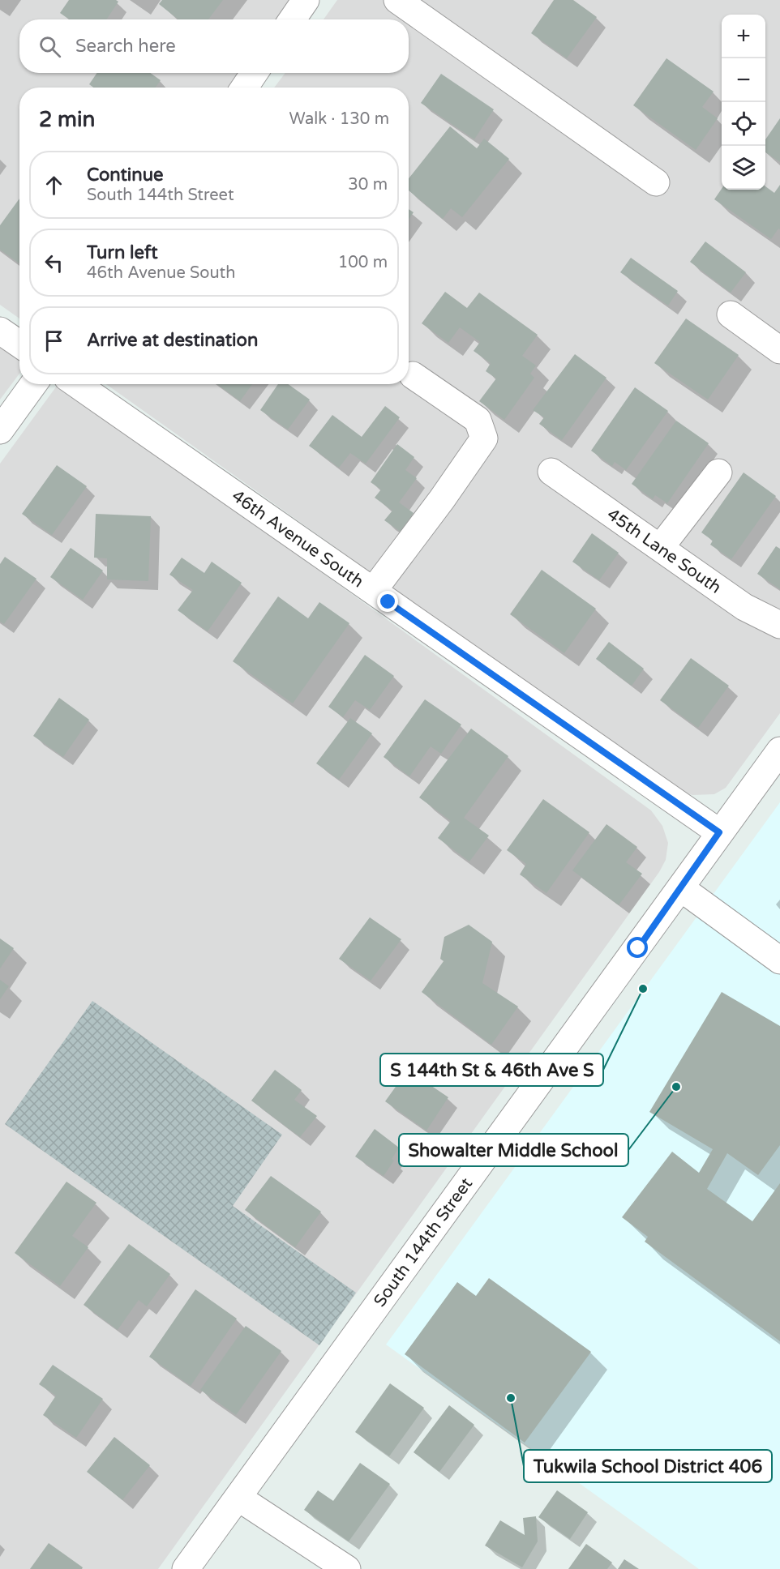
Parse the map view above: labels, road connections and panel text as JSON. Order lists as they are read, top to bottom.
{
  "streets": {
    "street": ["46th Avenue South", "45th Lane South", "South 144th Street"]
  },
  "crossings": [
    ["46th Avenue South", "South 144th Street"]
  ],
  "places": ["S 144th St & 46th Ave S", "Showalter Middle School", "Tukwila School District 406"],
  "page": {
    "map_buttons": ["+", "−"],
    "search": "Search here",
    "heading": ["2 min", "Walk · 130 m"],
    "list": [
      ["Continue", "South 144th Street", "30 m"],
      ["Turn left", "46th Avenue South", "100 m"],
      "Arrive at destination"
    ]
  }
}
